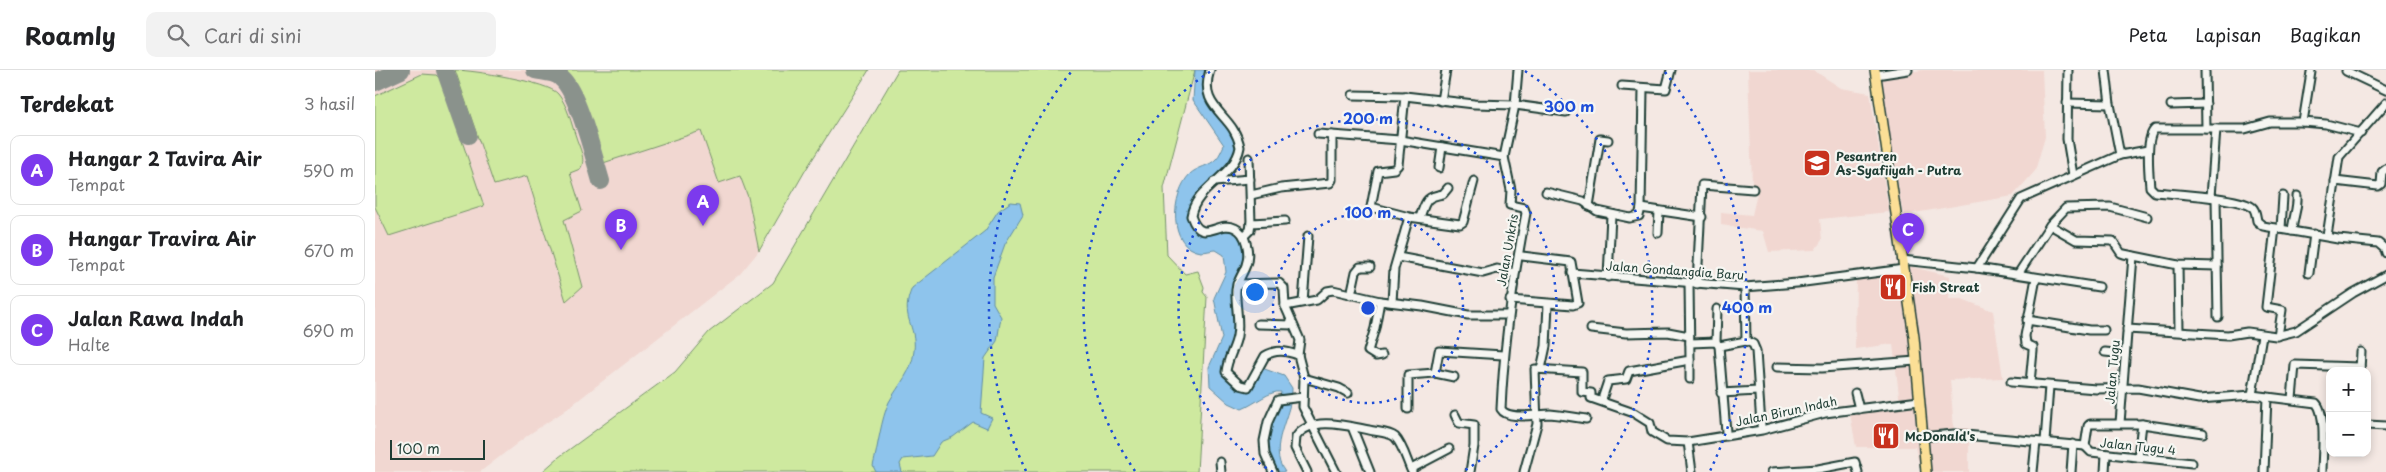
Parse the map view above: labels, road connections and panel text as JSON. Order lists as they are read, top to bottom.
{
  "streets": {
    "street": [
      "Jalan Unkris",
      "Jalan Gondangdia Baru",
      "Jalan Tugu",
      "Jalan Birun Indah",
      "Jalan Tugu 4"
    ]
  },
  "crossings": [
    ["Jalan Tugu", "Jalan Tugu 4"]
  ],
  "places": {
    "school or university": ["Pesantren As-Syafiiyah - Putra"],
    "restaurant": ["Fish Streat", "McDonald's"]
  },
  "scale_bar": "100 m",
  "page": {
    "header": "Roamly",
    "search": "Cari di sini",
    "nav": ["Peta", "Lapisan", "Bagikan"],
    "heading": ["Terdekat", "3 hasil"],
    "list": [
      {
        "mark": "A",
        "name": "Hangar 2 Tavira Air",
        "note": "Tempat",
        "value": "590 m"
      },
      {
        "mark": "B",
        "name": "Hangar Travira Air",
        "note": "Tempat",
        "value": "670 m"
      },
      {
        "mark": "C",
        "name": "Jalan Rawa Indah",
        "note": "Halte",
        "value": "690 m"
      }
    ],
    "pins": ["A", "B", "C"],
    "map_buttons": ["+", "−"],
    "scale": "100 m"
  },
  "rings": [
    "300 m",
    "200 m",
    "100 m",
    "400 m"
  ]
}
